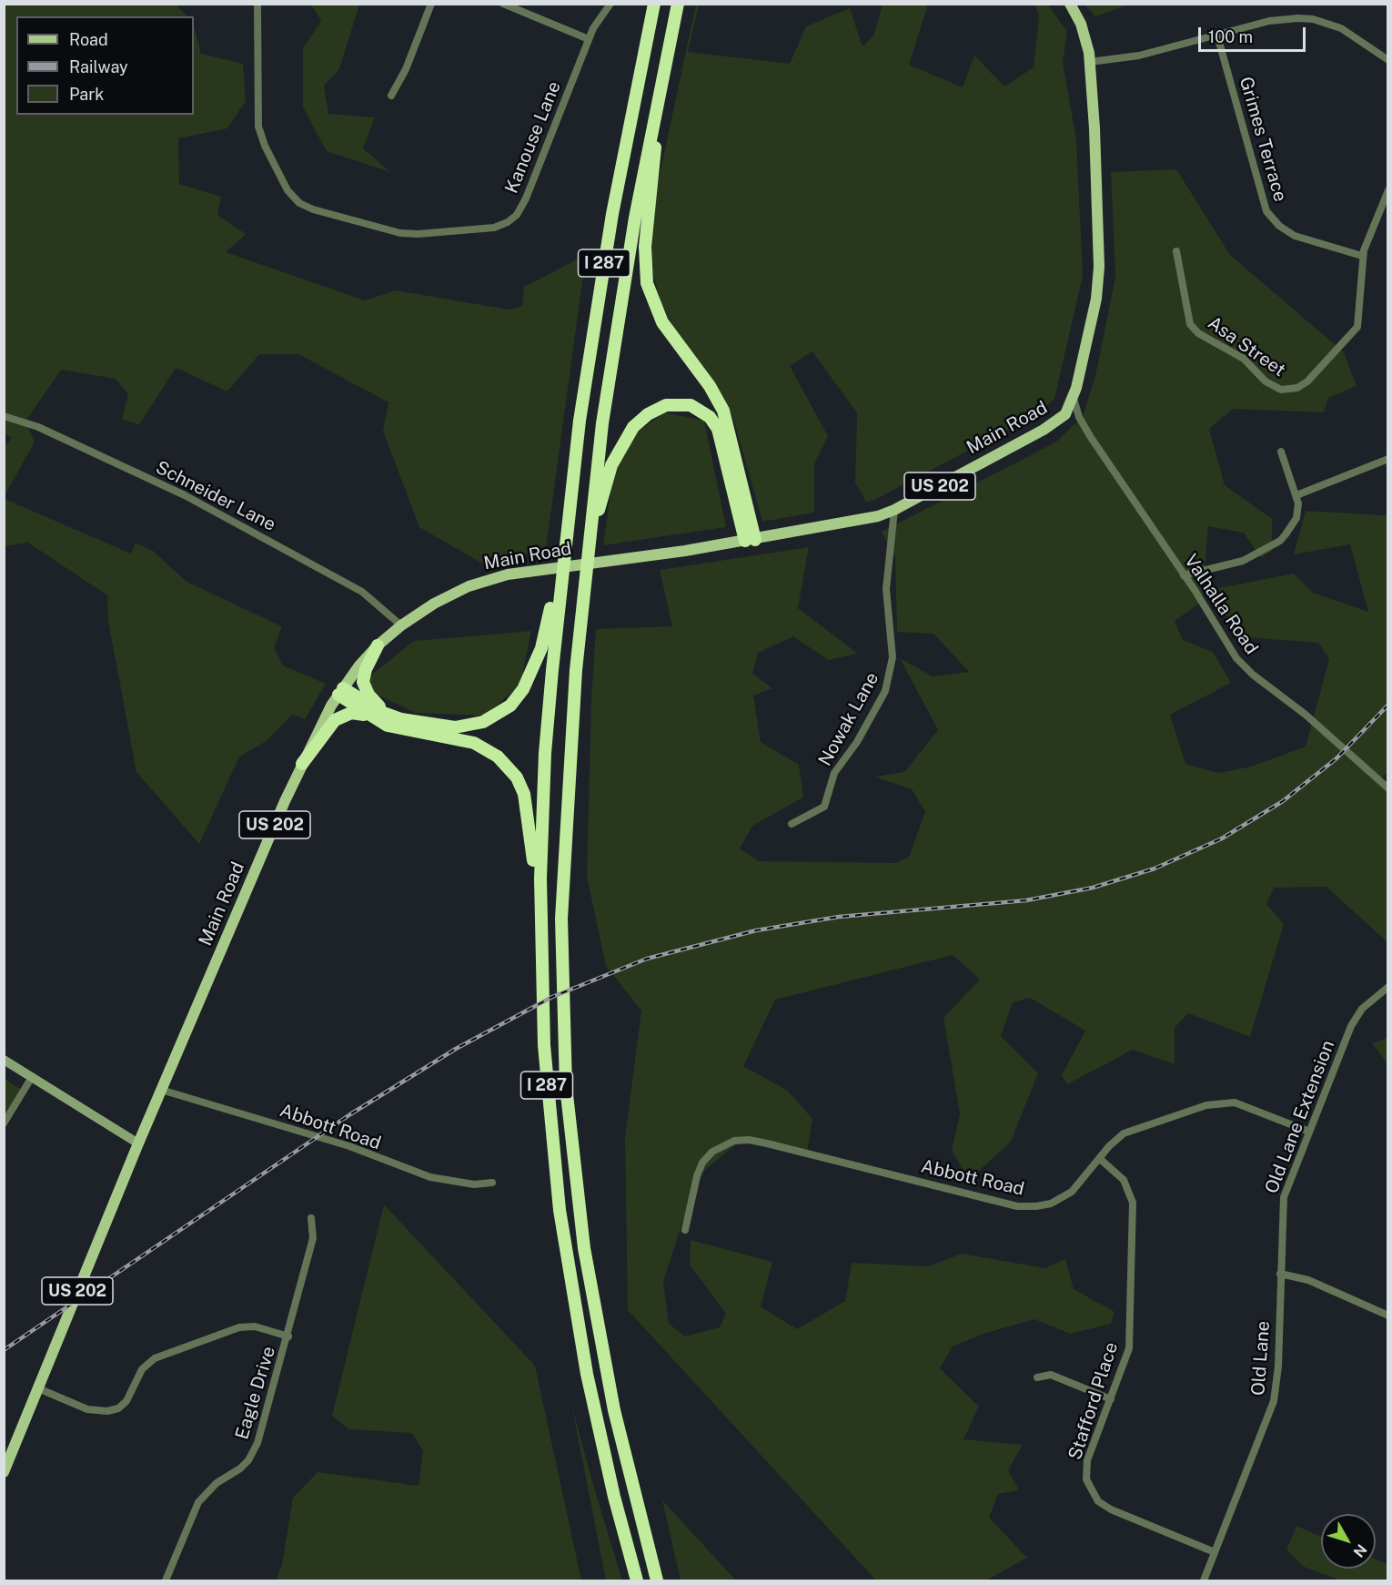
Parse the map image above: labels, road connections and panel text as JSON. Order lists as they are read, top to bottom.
{
  "streets": {
    "highway": ["I 287"],
    "main road": ["Main Road", "US 202"],
    "street": [
      "Kanouse Lane",
      "Grimes Terrace",
      "Asa Street",
      "Schneider Lane",
      "Valhalla Road",
      "Nowak Lane",
      "Old Lane Extension",
      "Abbott Road",
      "Old Lane",
      "Eagle Drive",
      "Stafford Place"
    ]
  },
  "crossings": [
    ["Grimes Terrace", "Asa Street"],
    ["Main Road", "Schneider Lane"],
    ["Main Road", "Valhalla Road"],
    ["Main Road", "Nowak Lane"],
    ["Main Road", "Abbott Road"],
    ["Old Lane Extension", "Abbott Road"],
    ["Old Lane Extension", "Old Lane"],
    ["Abbott Road", "Stafford Place"],
    ["Old Lane", "Stafford Place"]
  ],
  "legend": ["Road", "Railway", "Park"],
  "scale_bar": "100 m",
  "north": "bottom right"
}
